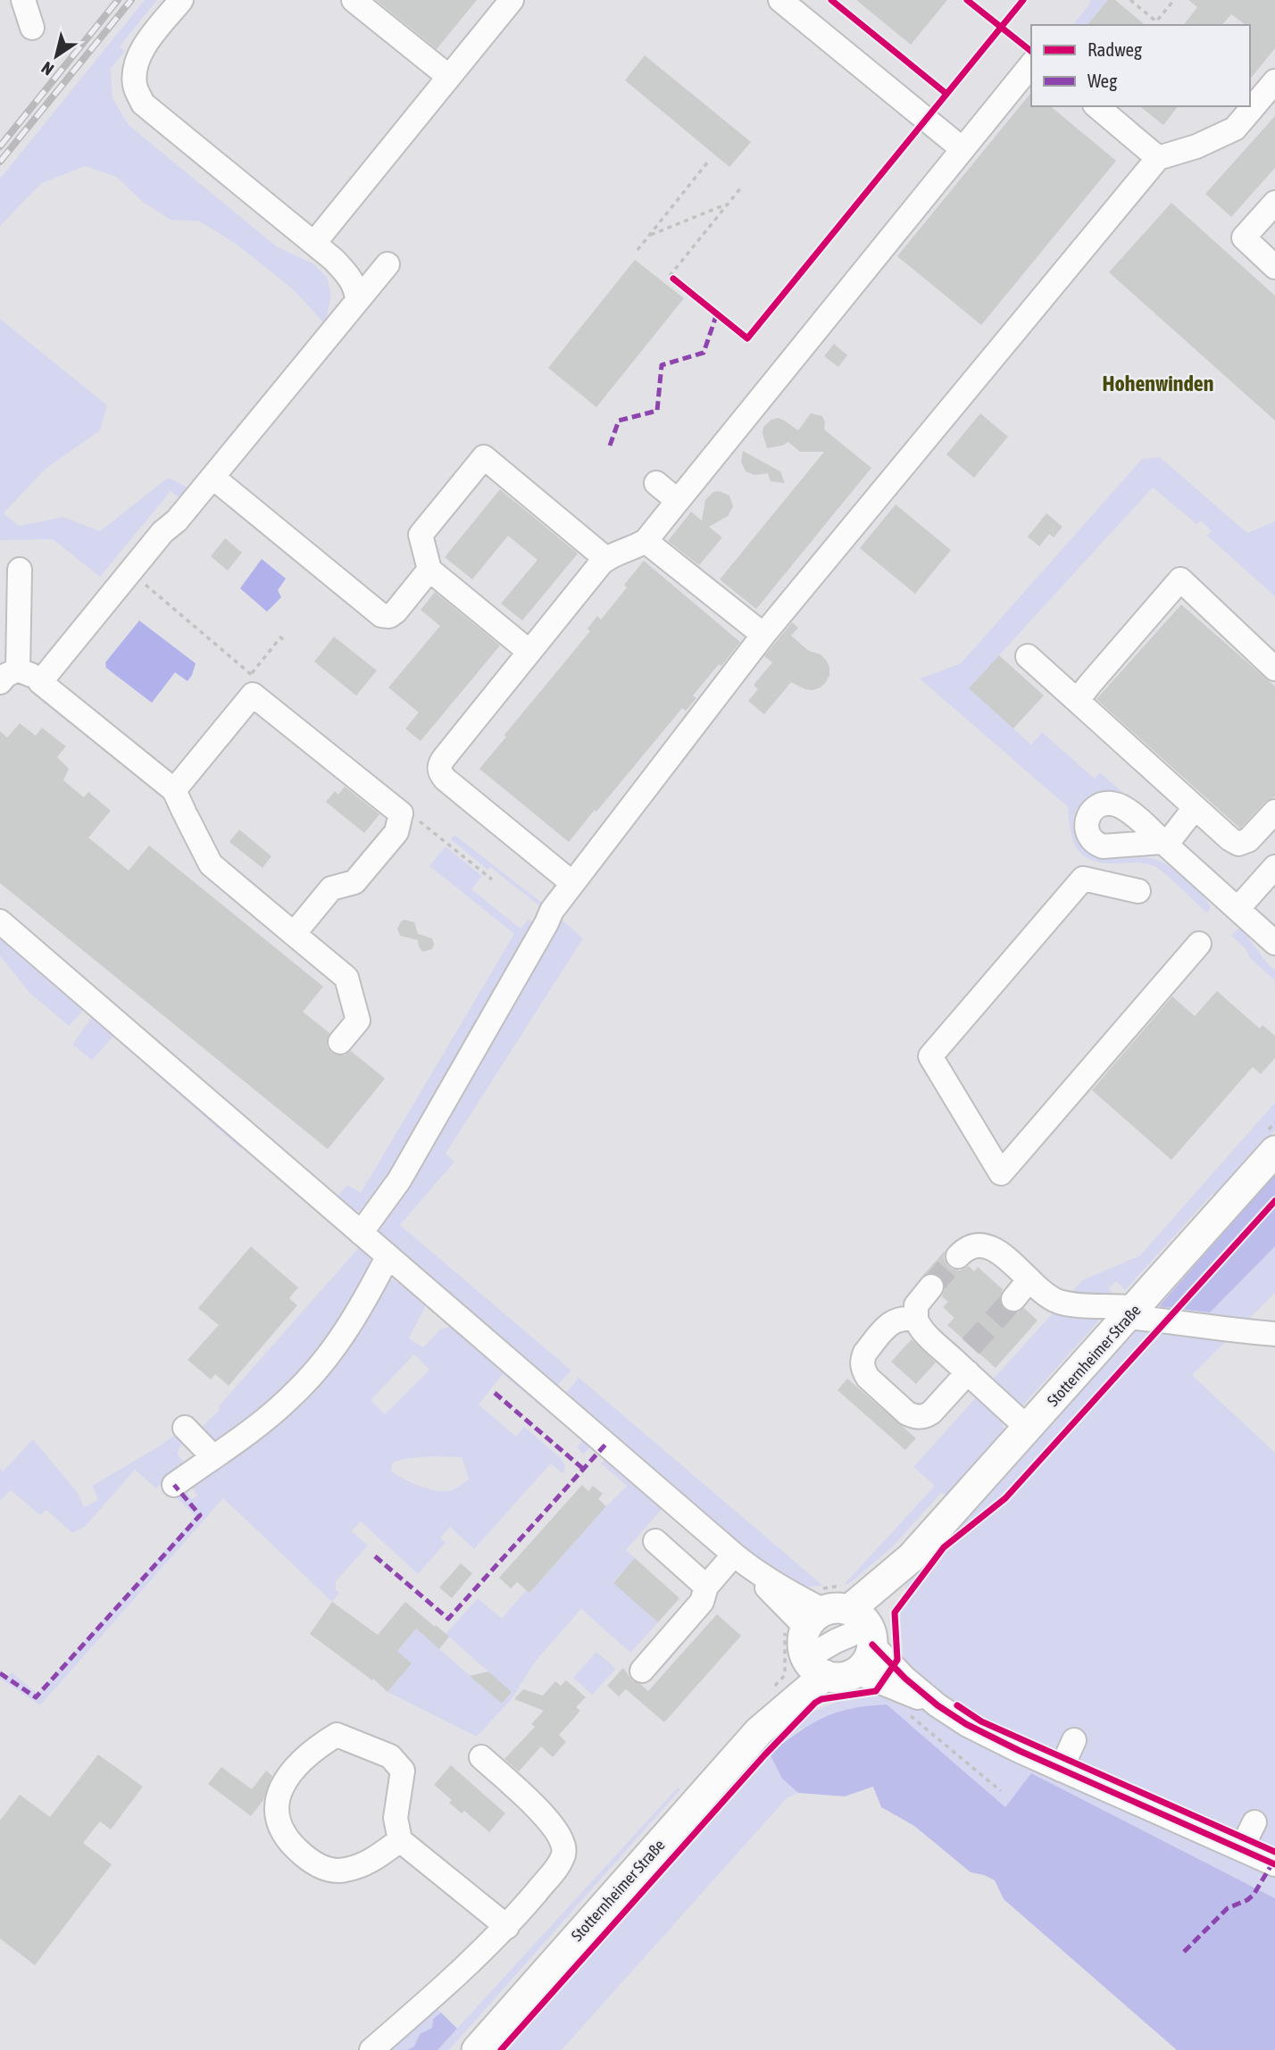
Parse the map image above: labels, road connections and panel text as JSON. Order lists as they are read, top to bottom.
{
  "streets": {
    "main road": ["Stotternheimer Straße"]
  },
  "districts": ["Hohenwinden"],
  "legend": ["Radweg", "Weg"],
  "north": "bottom left"
}
